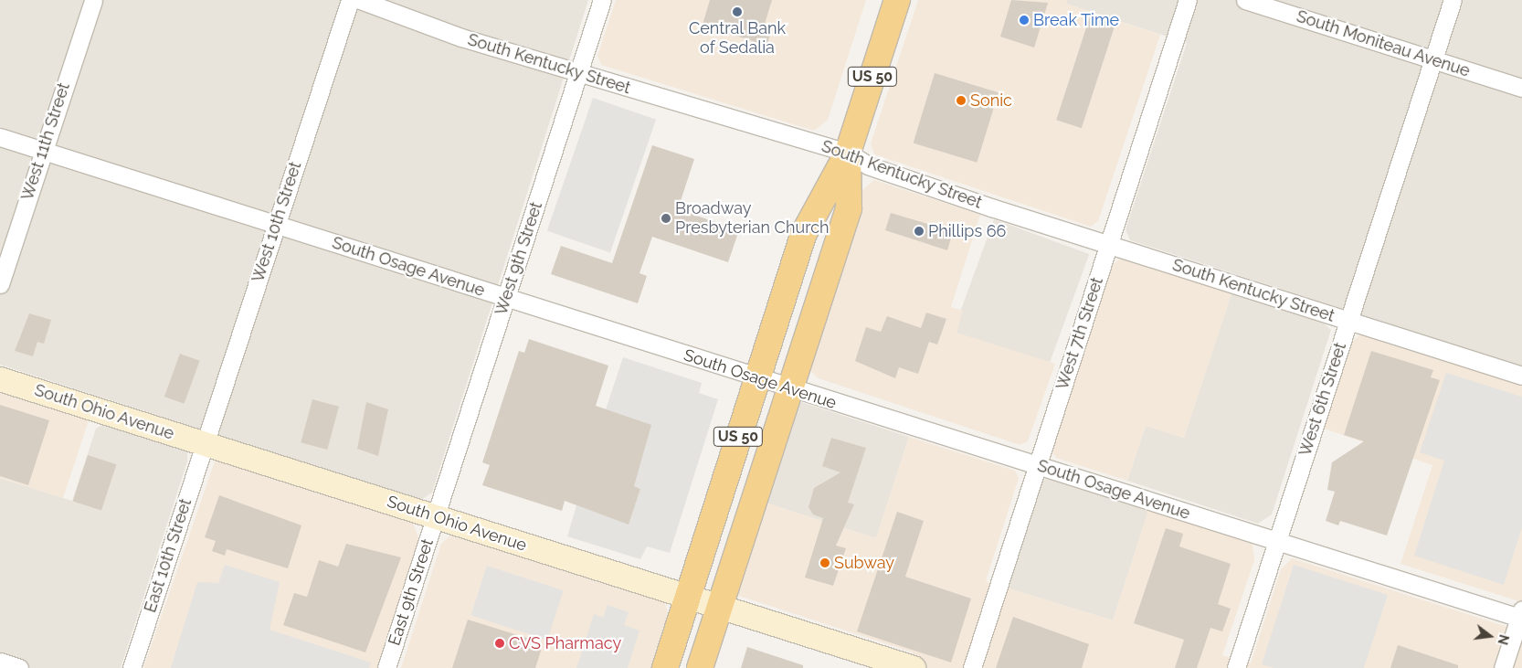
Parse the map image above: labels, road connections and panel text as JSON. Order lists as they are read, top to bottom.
{
  "streets": {
    "highway": ["US 50"],
    "main road": ["South Ohio Avenue"],
    "street": [
      "South Moniteau Avenue",
      "South Kentucky Street",
      "West 11th Street",
      "West 10th Street",
      "West 9th Street",
      "South Osage Avenue",
      "West 7th Street",
      "West 6th Street",
      "East 10th Street",
      "East 9th Street"
    ]
  },
  "crossings": [
    ["South Moniteau Avenue", "West 6th Street"],
    ["South Kentucky Street", "US 50"],
    ["South Kentucky Street", "West 9th Street"],
    ["South Kentucky Street", "West 7th Street"],
    ["South Kentucky Street", "West 6th Street"],
    ["US 50", "South Osage Avenue"],
    ["US 50", "South Ohio Avenue"],
    ["West 11th Street", "South Osage Avenue"],
    ["West 10th Street", "South Osage Avenue"],
    ["West 10th Street", "South Ohio Avenue"],
    ["West 10th Street", "East 10th Street"],
    ["West 9th Street", "South Osage Avenue"],
    ["West 9th Street", "South Ohio Avenue"],
    ["West 9th Street", "East 9th Street"],
    ["South Osage Avenue", "West 7th Street"],
    ["South Osage Avenue", "West 6th Street"],
    ["South Ohio Avenue", "East 10th Street"],
    ["South Ohio Avenue", "East 9th Street"]
  ],
  "places": [
    "Central Bank of Sedalia",
    "Break Time",
    "Sonic",
    "Broadway Presbyterian Church",
    "Phillips 66",
    "Subway",
    "CVS Pharmacy"
  ],
  "north": "right"
}
